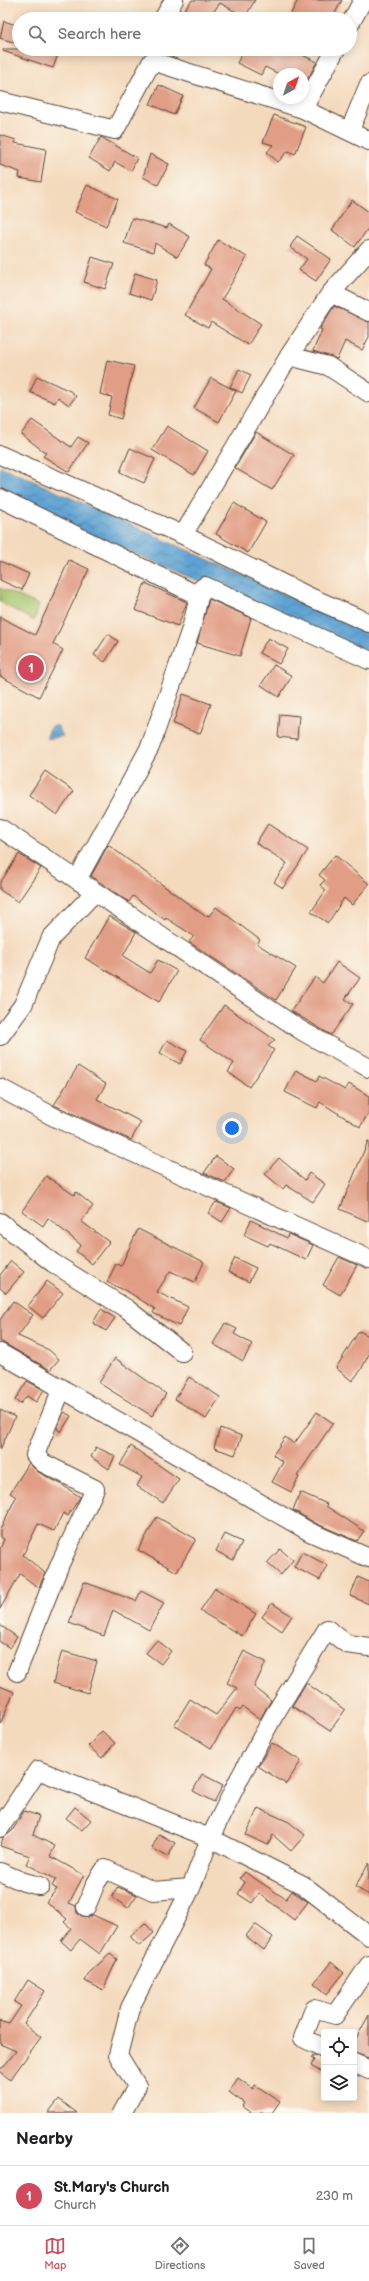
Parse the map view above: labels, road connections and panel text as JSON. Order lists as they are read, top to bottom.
{
  "north": "top right",
  "page": {
    "search": "Search here",
    "pins": "1",
    "heading": "Nearby",
    "list": [
      {
        "mark": "1",
        "name": "St.Mary's Church",
        "note": "Church",
        "value": "230 m"
      }
    ],
    "nav": ["Map", "Directions", "Saved"]
  }
}
